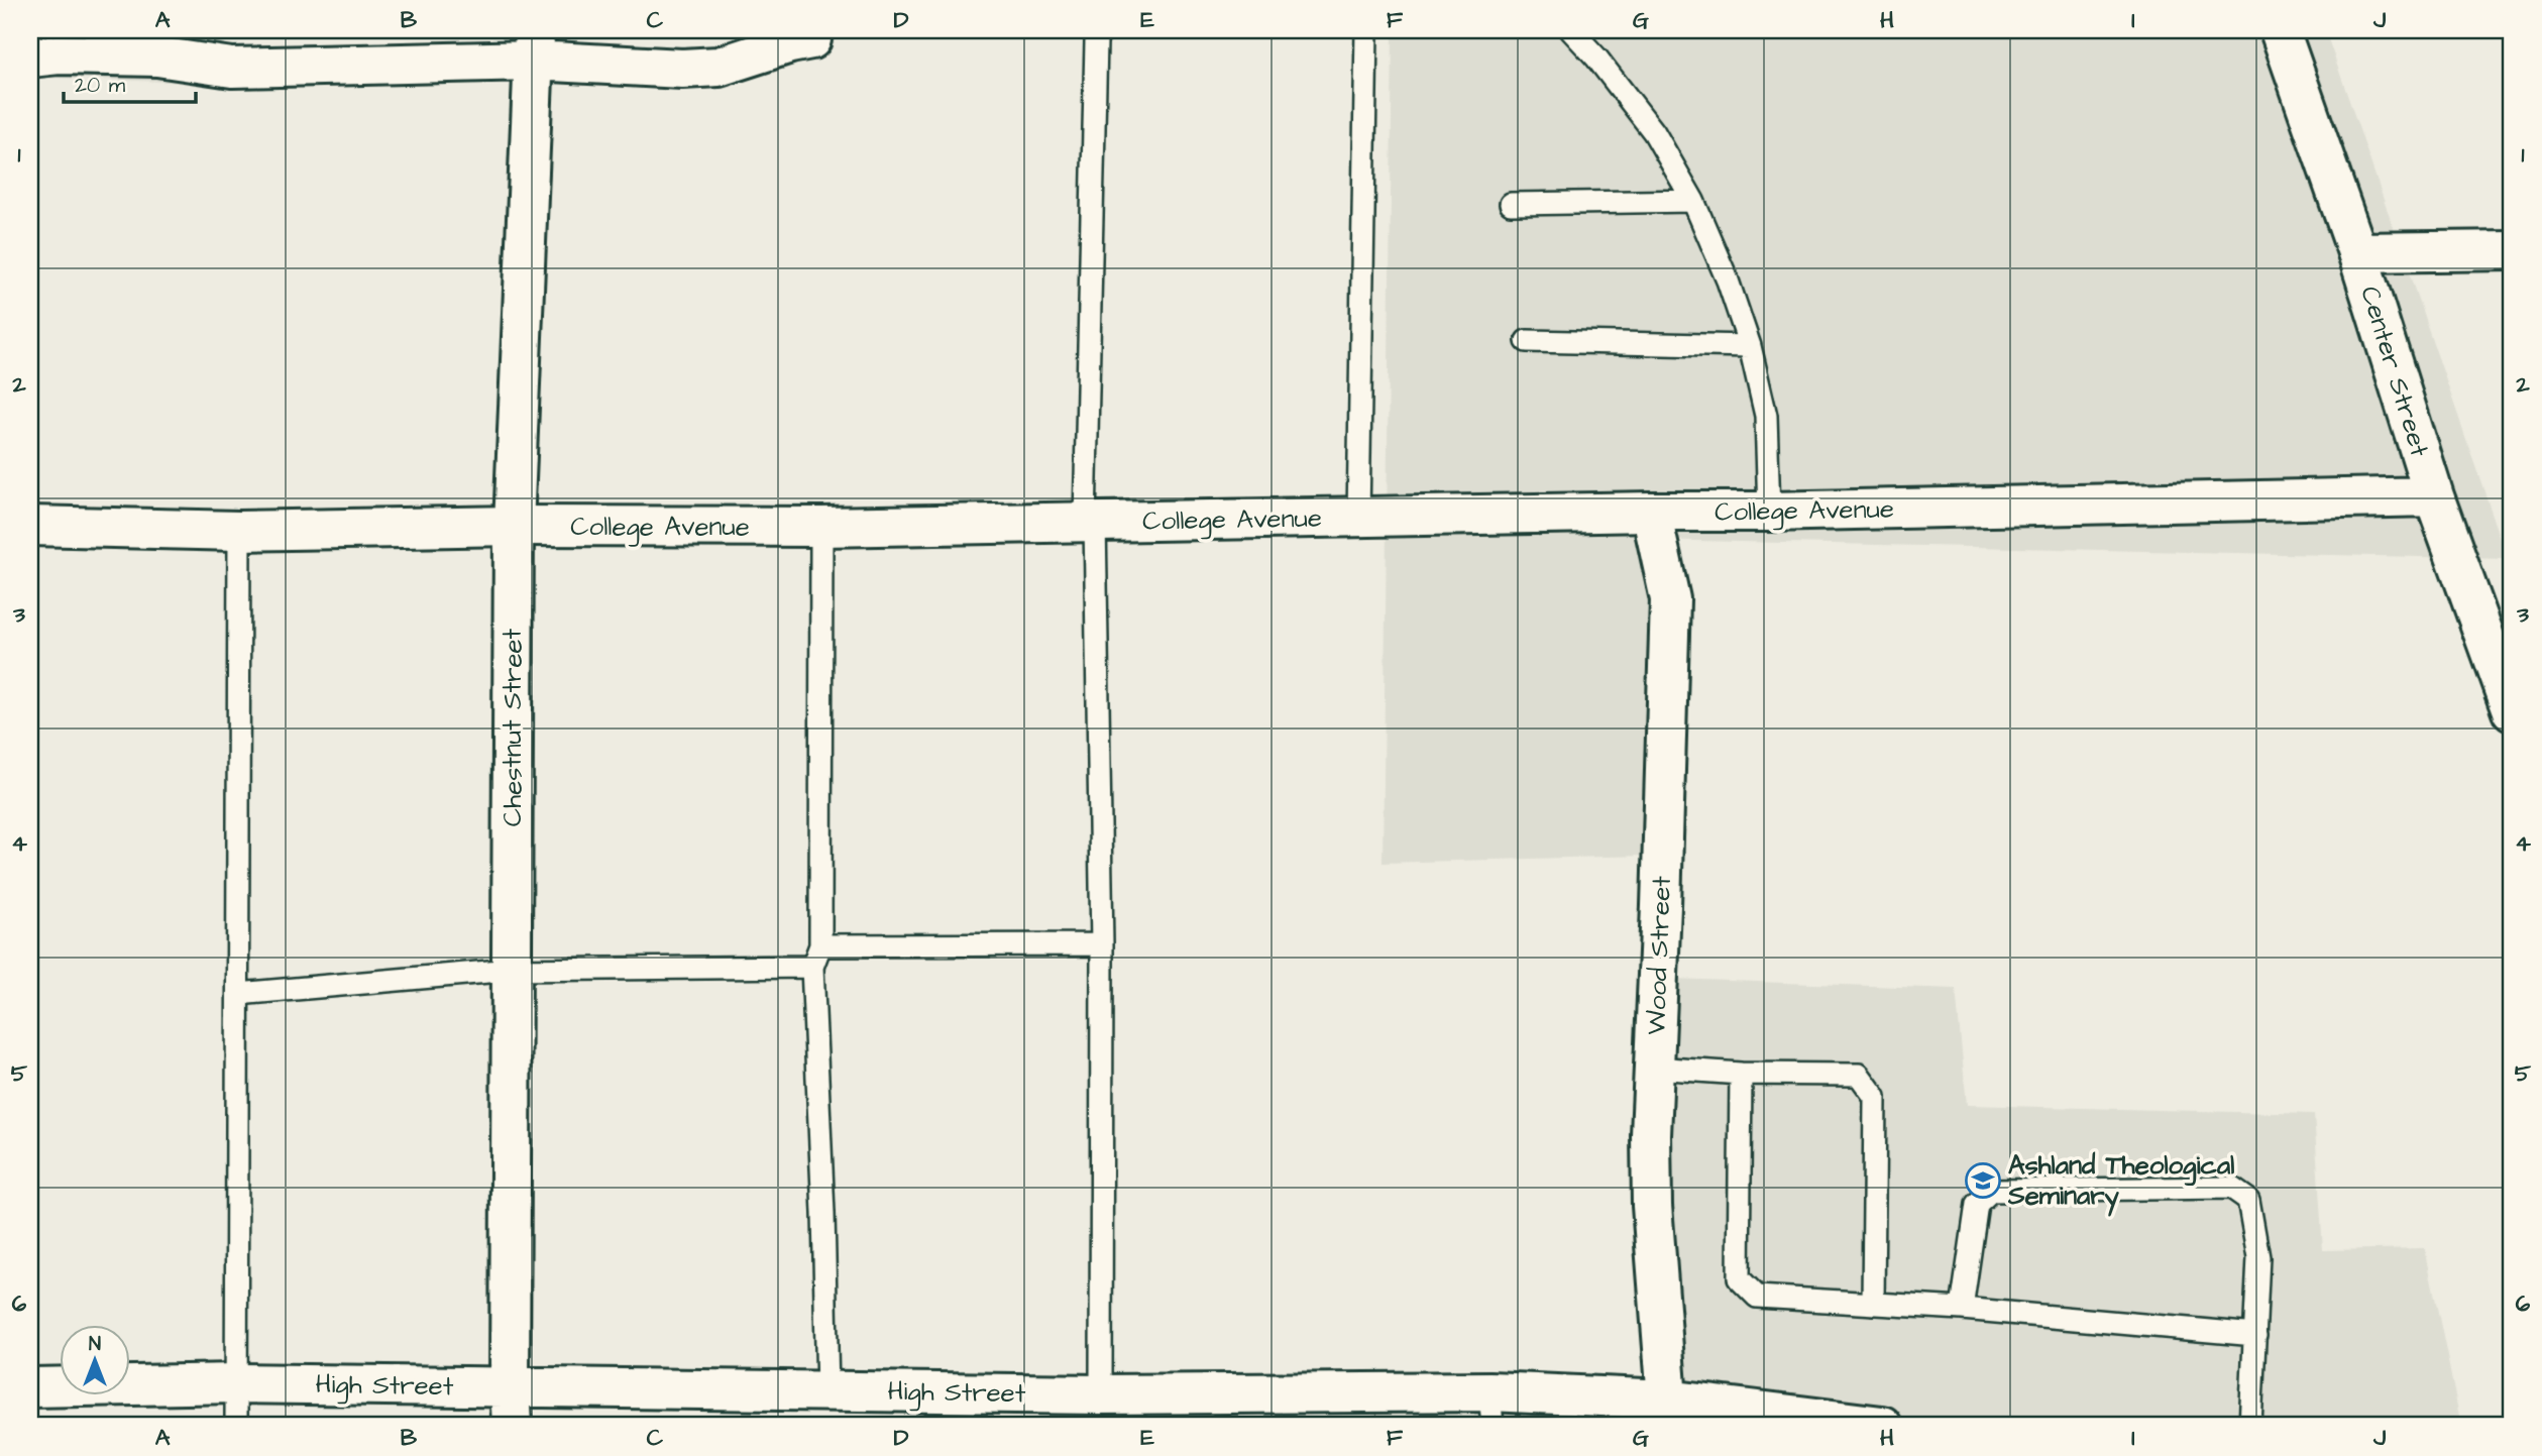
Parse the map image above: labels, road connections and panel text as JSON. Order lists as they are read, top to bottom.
{
  "streets": {
    "street": [
      "Center Street",
      "College Avenue",
      "Chestnut Street",
      "Wood Street",
      "High Street"
    ]
  },
  "crossings": [
    ["Center Street", "College Avenue"],
    ["College Avenue", "Chestnut Street"],
    ["College Avenue", "Wood Street"],
    ["Chestnut Street", "High Street"],
    ["Wood Street", "High Street"]
  ],
  "places": {
    "school or university": ["Ashland Theological Seminary"]
  },
  "scale_bar": "20 m",
  "north": "top",
  "grid": {
    "columns": [
      "A",
      "B",
      "C",
      "D",
      "E",
      "F",
      "G",
      "H",
      "I",
      "J"
    ],
    "rows": [
      "1",
      "2",
      "3",
      "4",
      "5",
      "6"
    ]
  }
}
